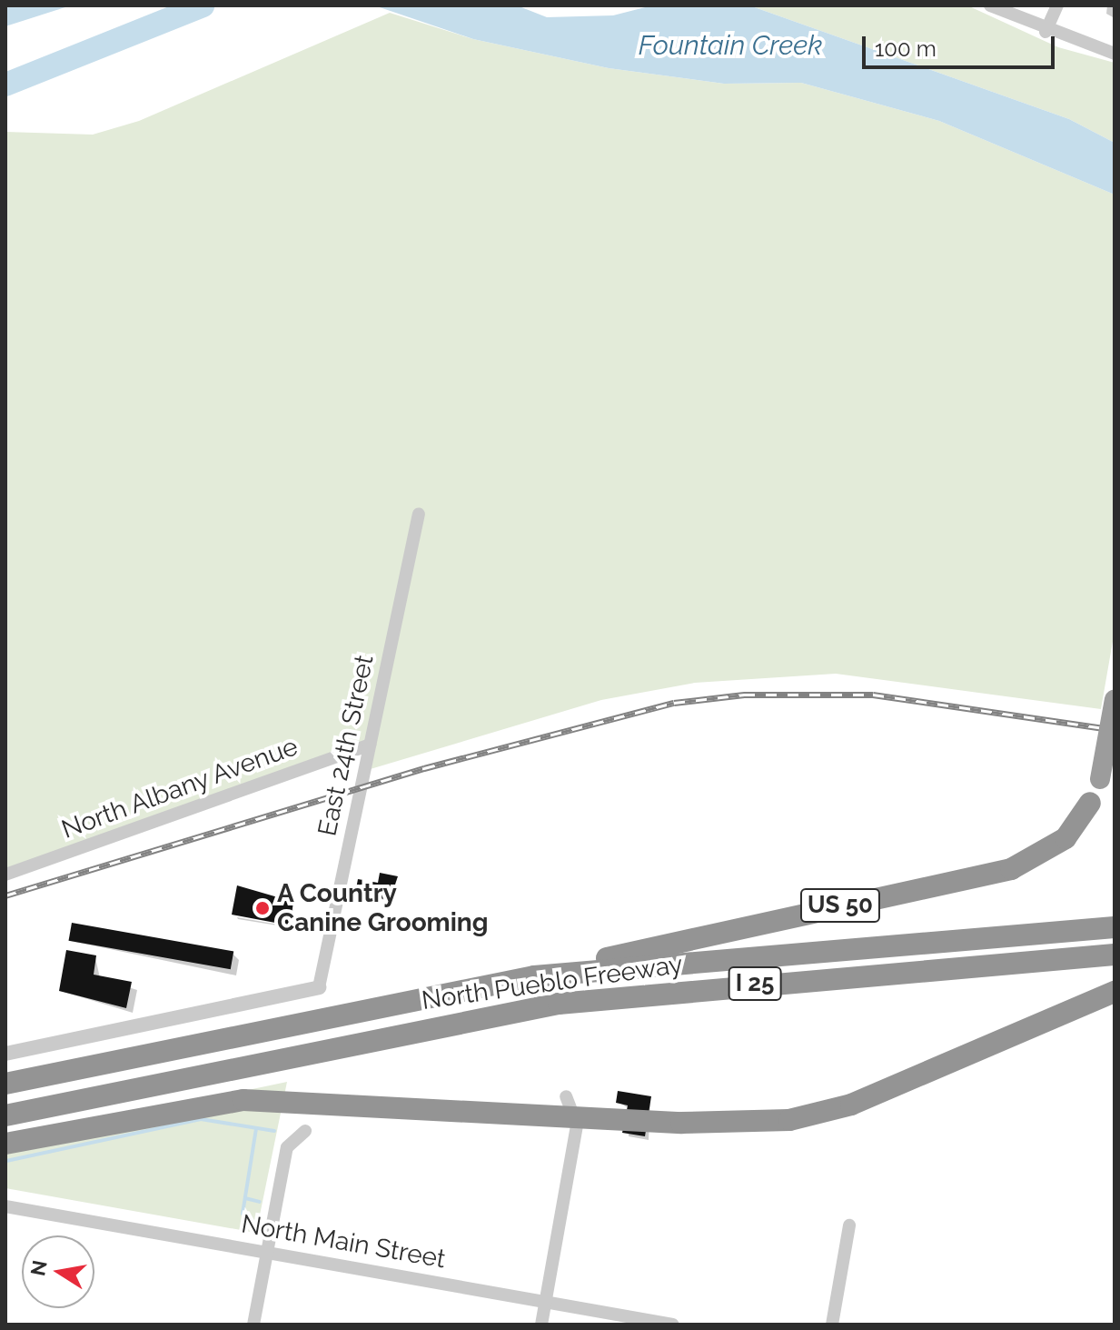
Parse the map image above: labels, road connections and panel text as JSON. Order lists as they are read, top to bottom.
{
  "streets": {
    "highway": ["US 50", "North Pueblo Freeway", "I 25"],
    "street": ["East 24th Street", "North Albany Avenue", "North Main Street"]
  },
  "crossings": [
    ["East 24th Street", "North Albany Avenue"],
    ["US 50", "North Pueblo Freeway"]
  ],
  "water": ["Fountain Creek"],
  "places": ["A Country Canine Grooming"],
  "scale_bar": "100 m",
  "north": "left"
}
